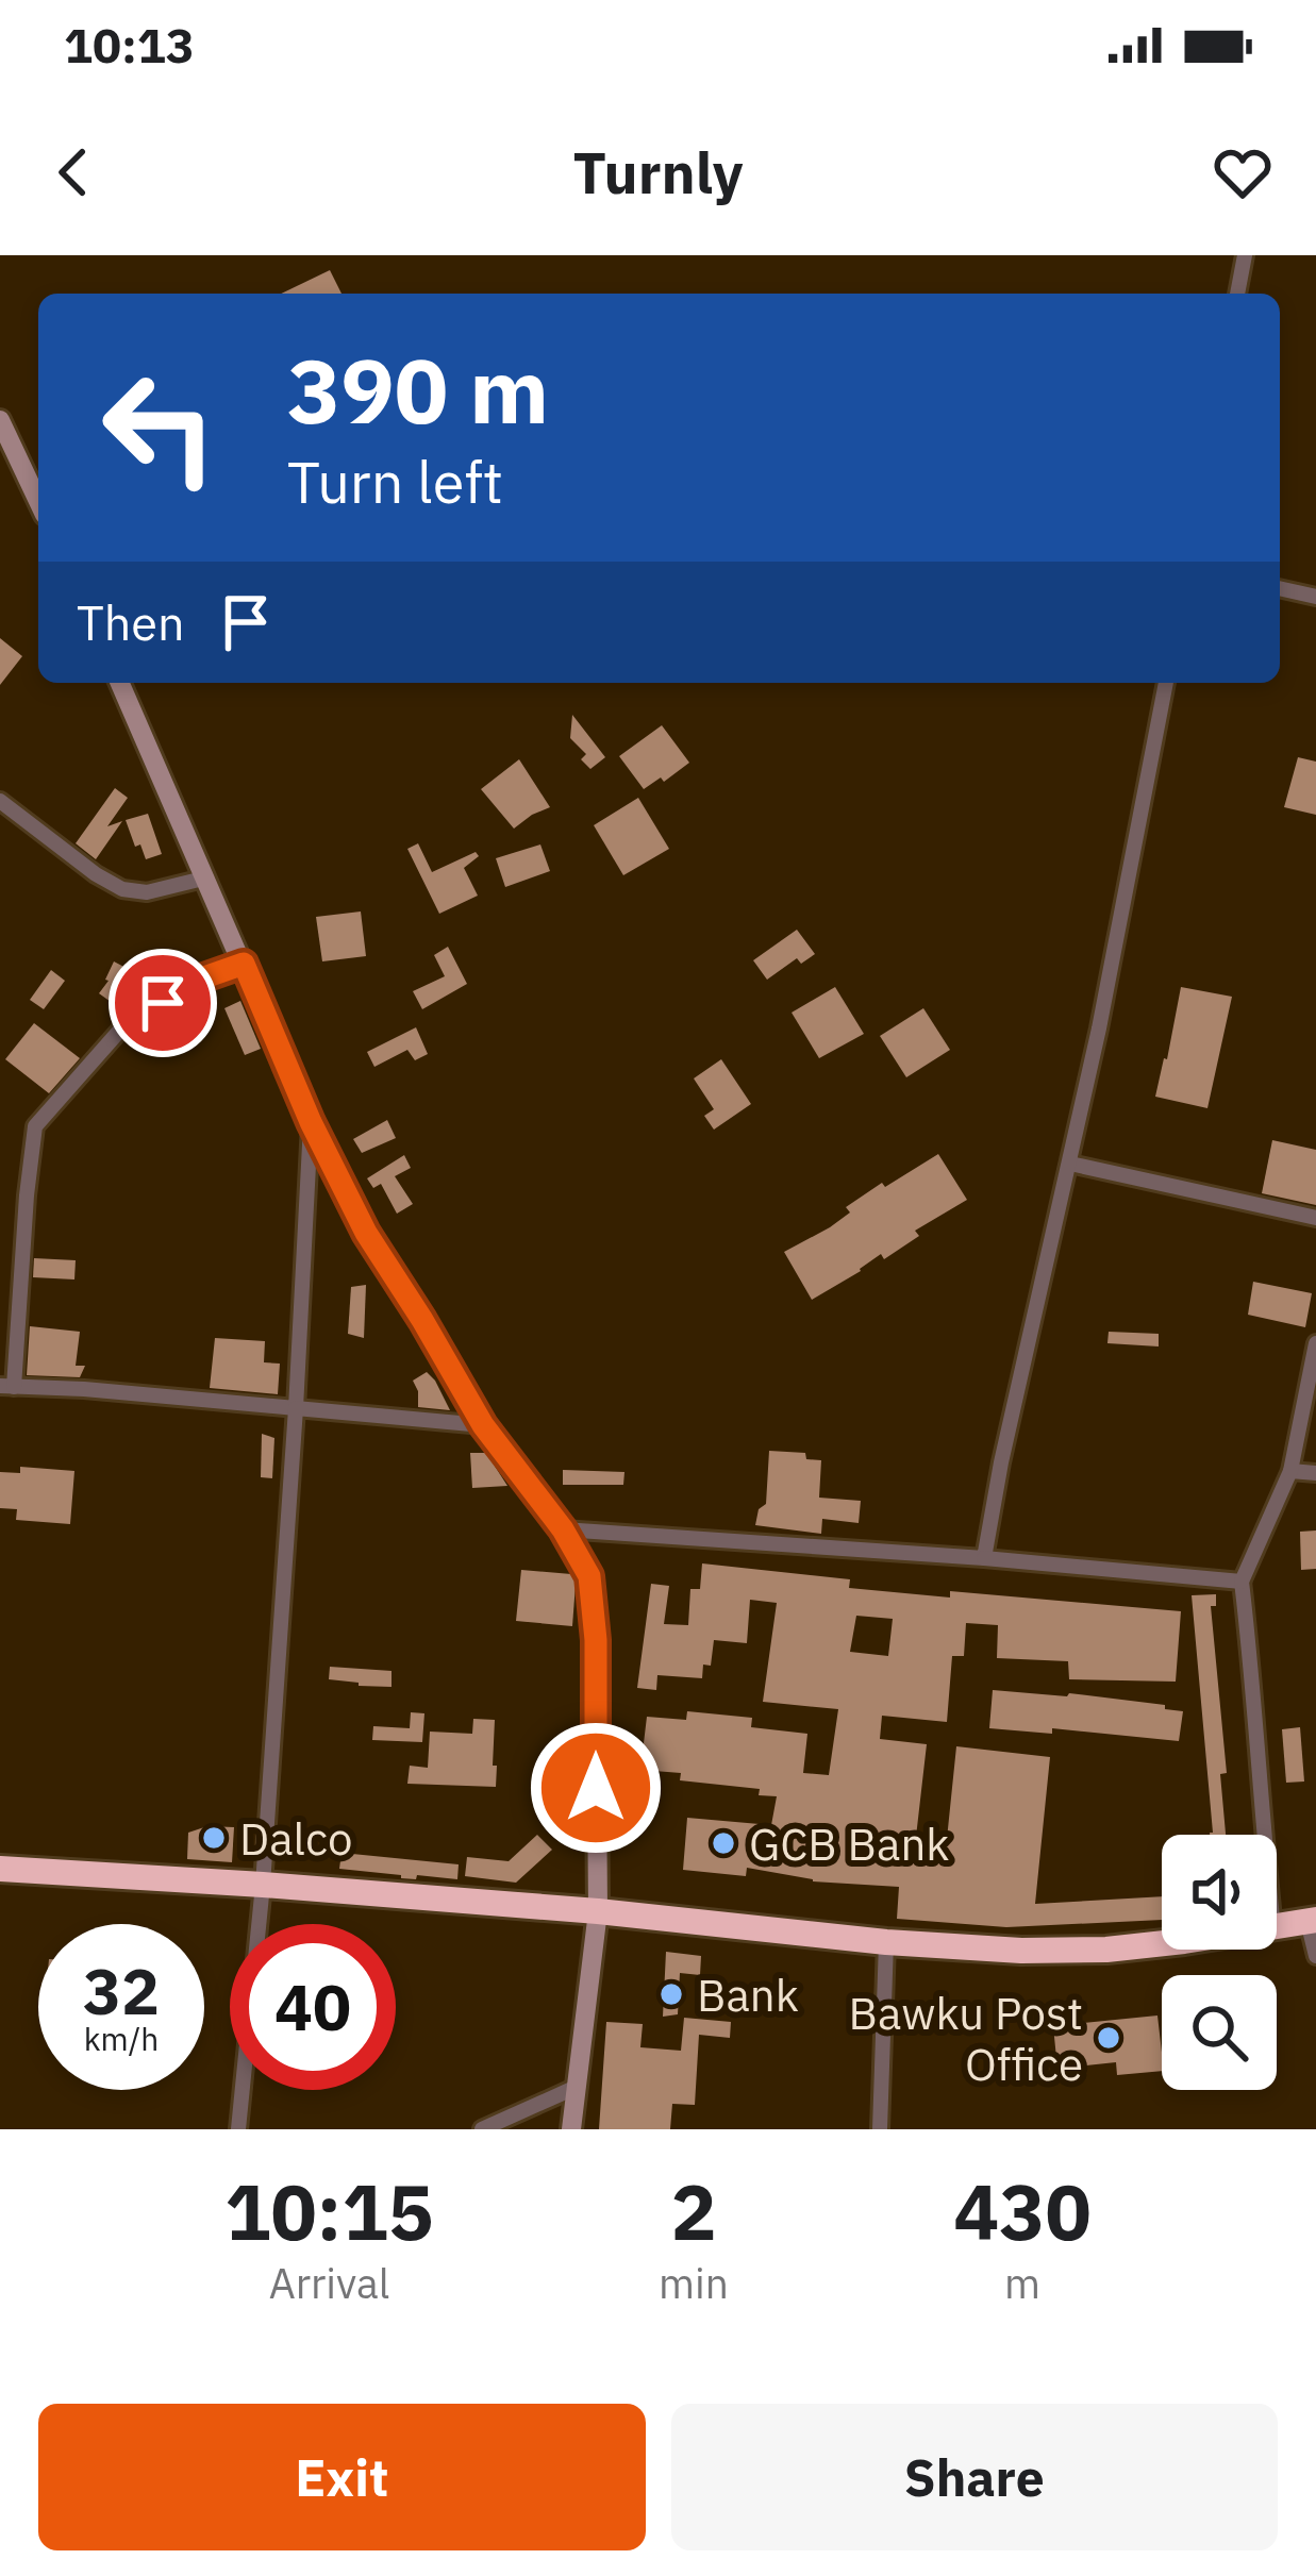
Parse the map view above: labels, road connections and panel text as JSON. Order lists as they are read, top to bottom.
{
  "places": [
    "Dalco",
    "GCB Bank",
    "Bank",
    "Bawku Post Office"
  ],
  "page": {
    "status": "10:13",
    "header": "Turnly",
    "turn": ["390 m", "Turn left"],
    "then": "Then",
    "speed": "32 km/h",
    "limit": "40",
    "eta": [
      "10:15",
      "Arrival",
      "2",
      "min",
      "430",
      "m"
    ],
    "buttons": ["Exit", "Share"]
  }
}
